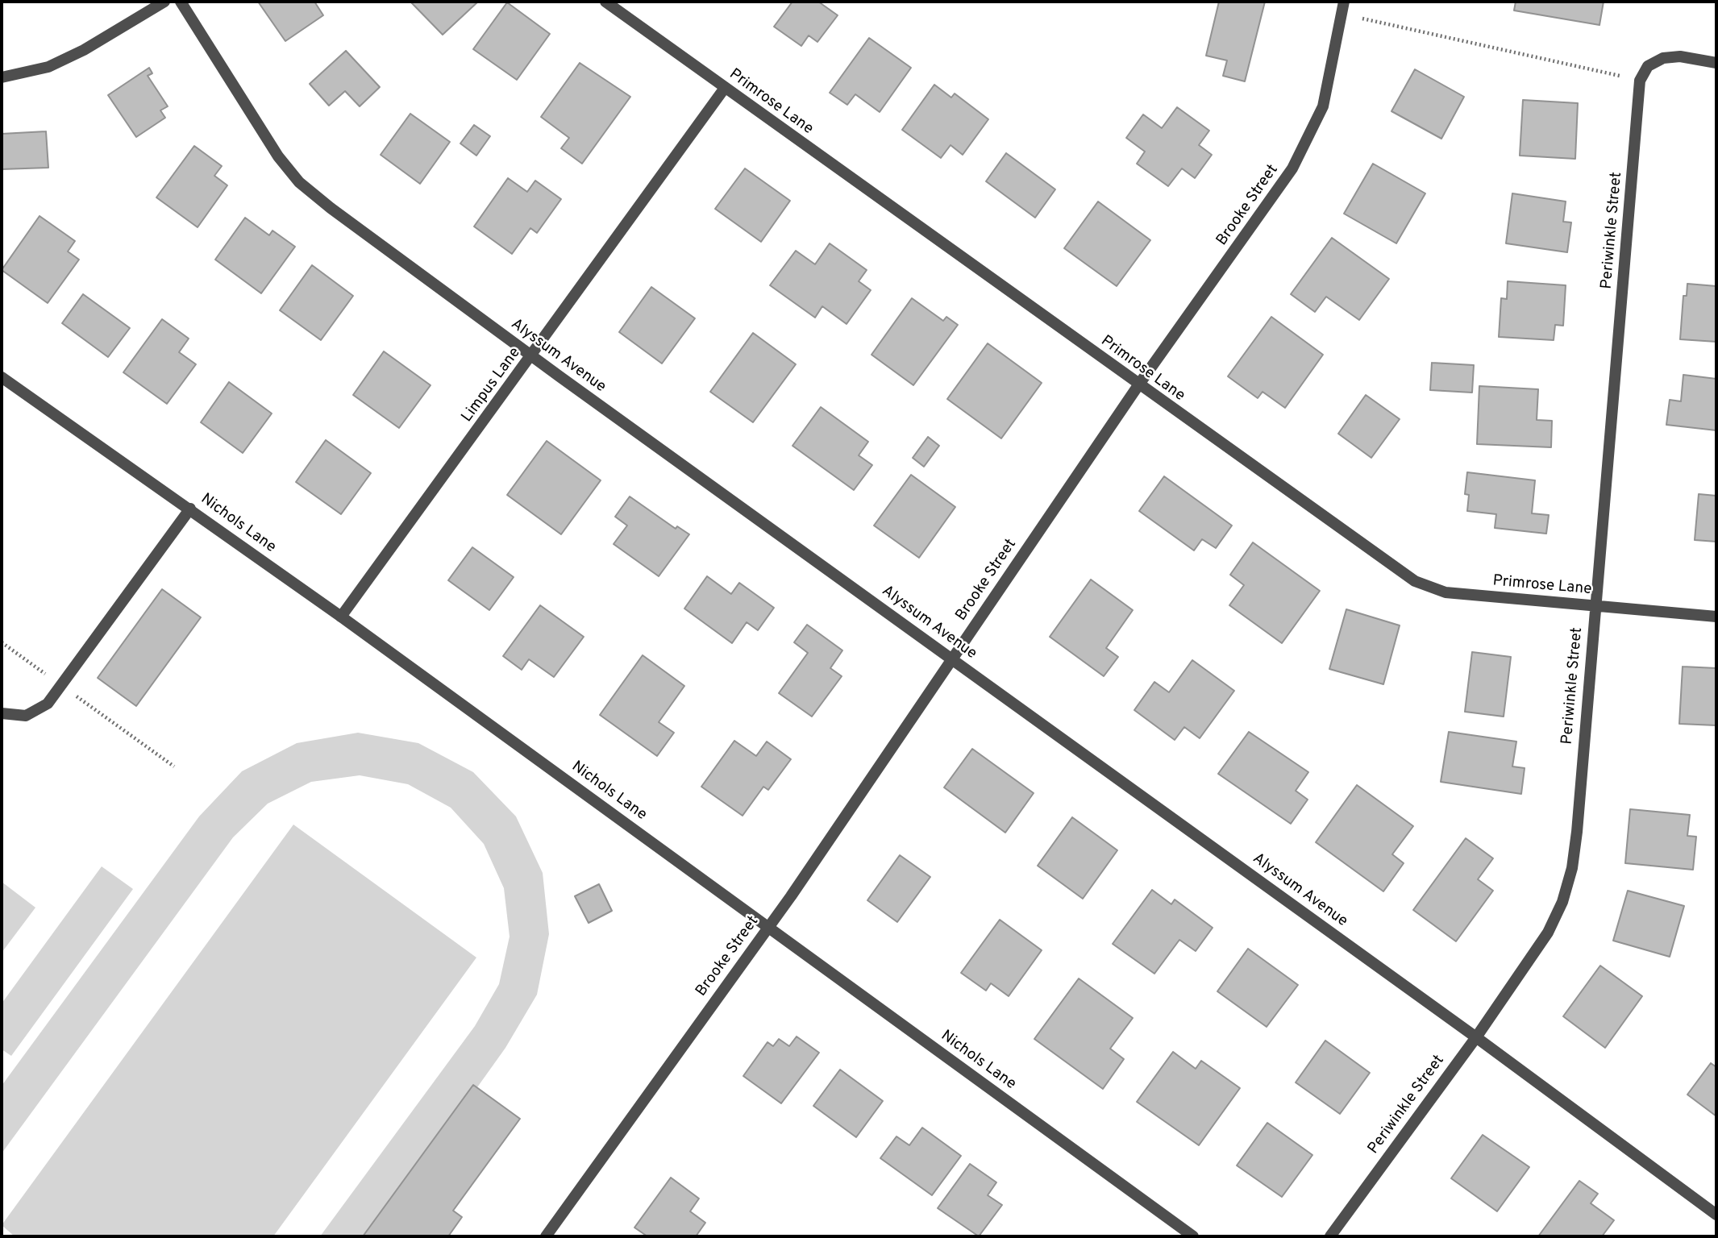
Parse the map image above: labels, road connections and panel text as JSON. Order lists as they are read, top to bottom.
{
  "streets": {
    "street": [
      "Primrose Lane",
      "Brooke Street",
      "Periwinkle Street",
      "Alyssum Avenue",
      "Limpus Lane",
      "Nichols Lane"
    ]
  },
  "crossings": [
    ["Primrose Lane", "Brooke Street"],
    ["Primrose Lane", "Periwinkle Street"],
    ["Primrose Lane", "Limpus Lane"],
    ["Brooke Street", "Alyssum Avenue"],
    ["Brooke Street", "Nichols Lane"],
    ["Periwinkle Street", "Alyssum Avenue"],
    ["Alyssum Avenue", "Limpus Lane"],
    ["Limpus Lane", "Nichols Lane"]
  ]
}
